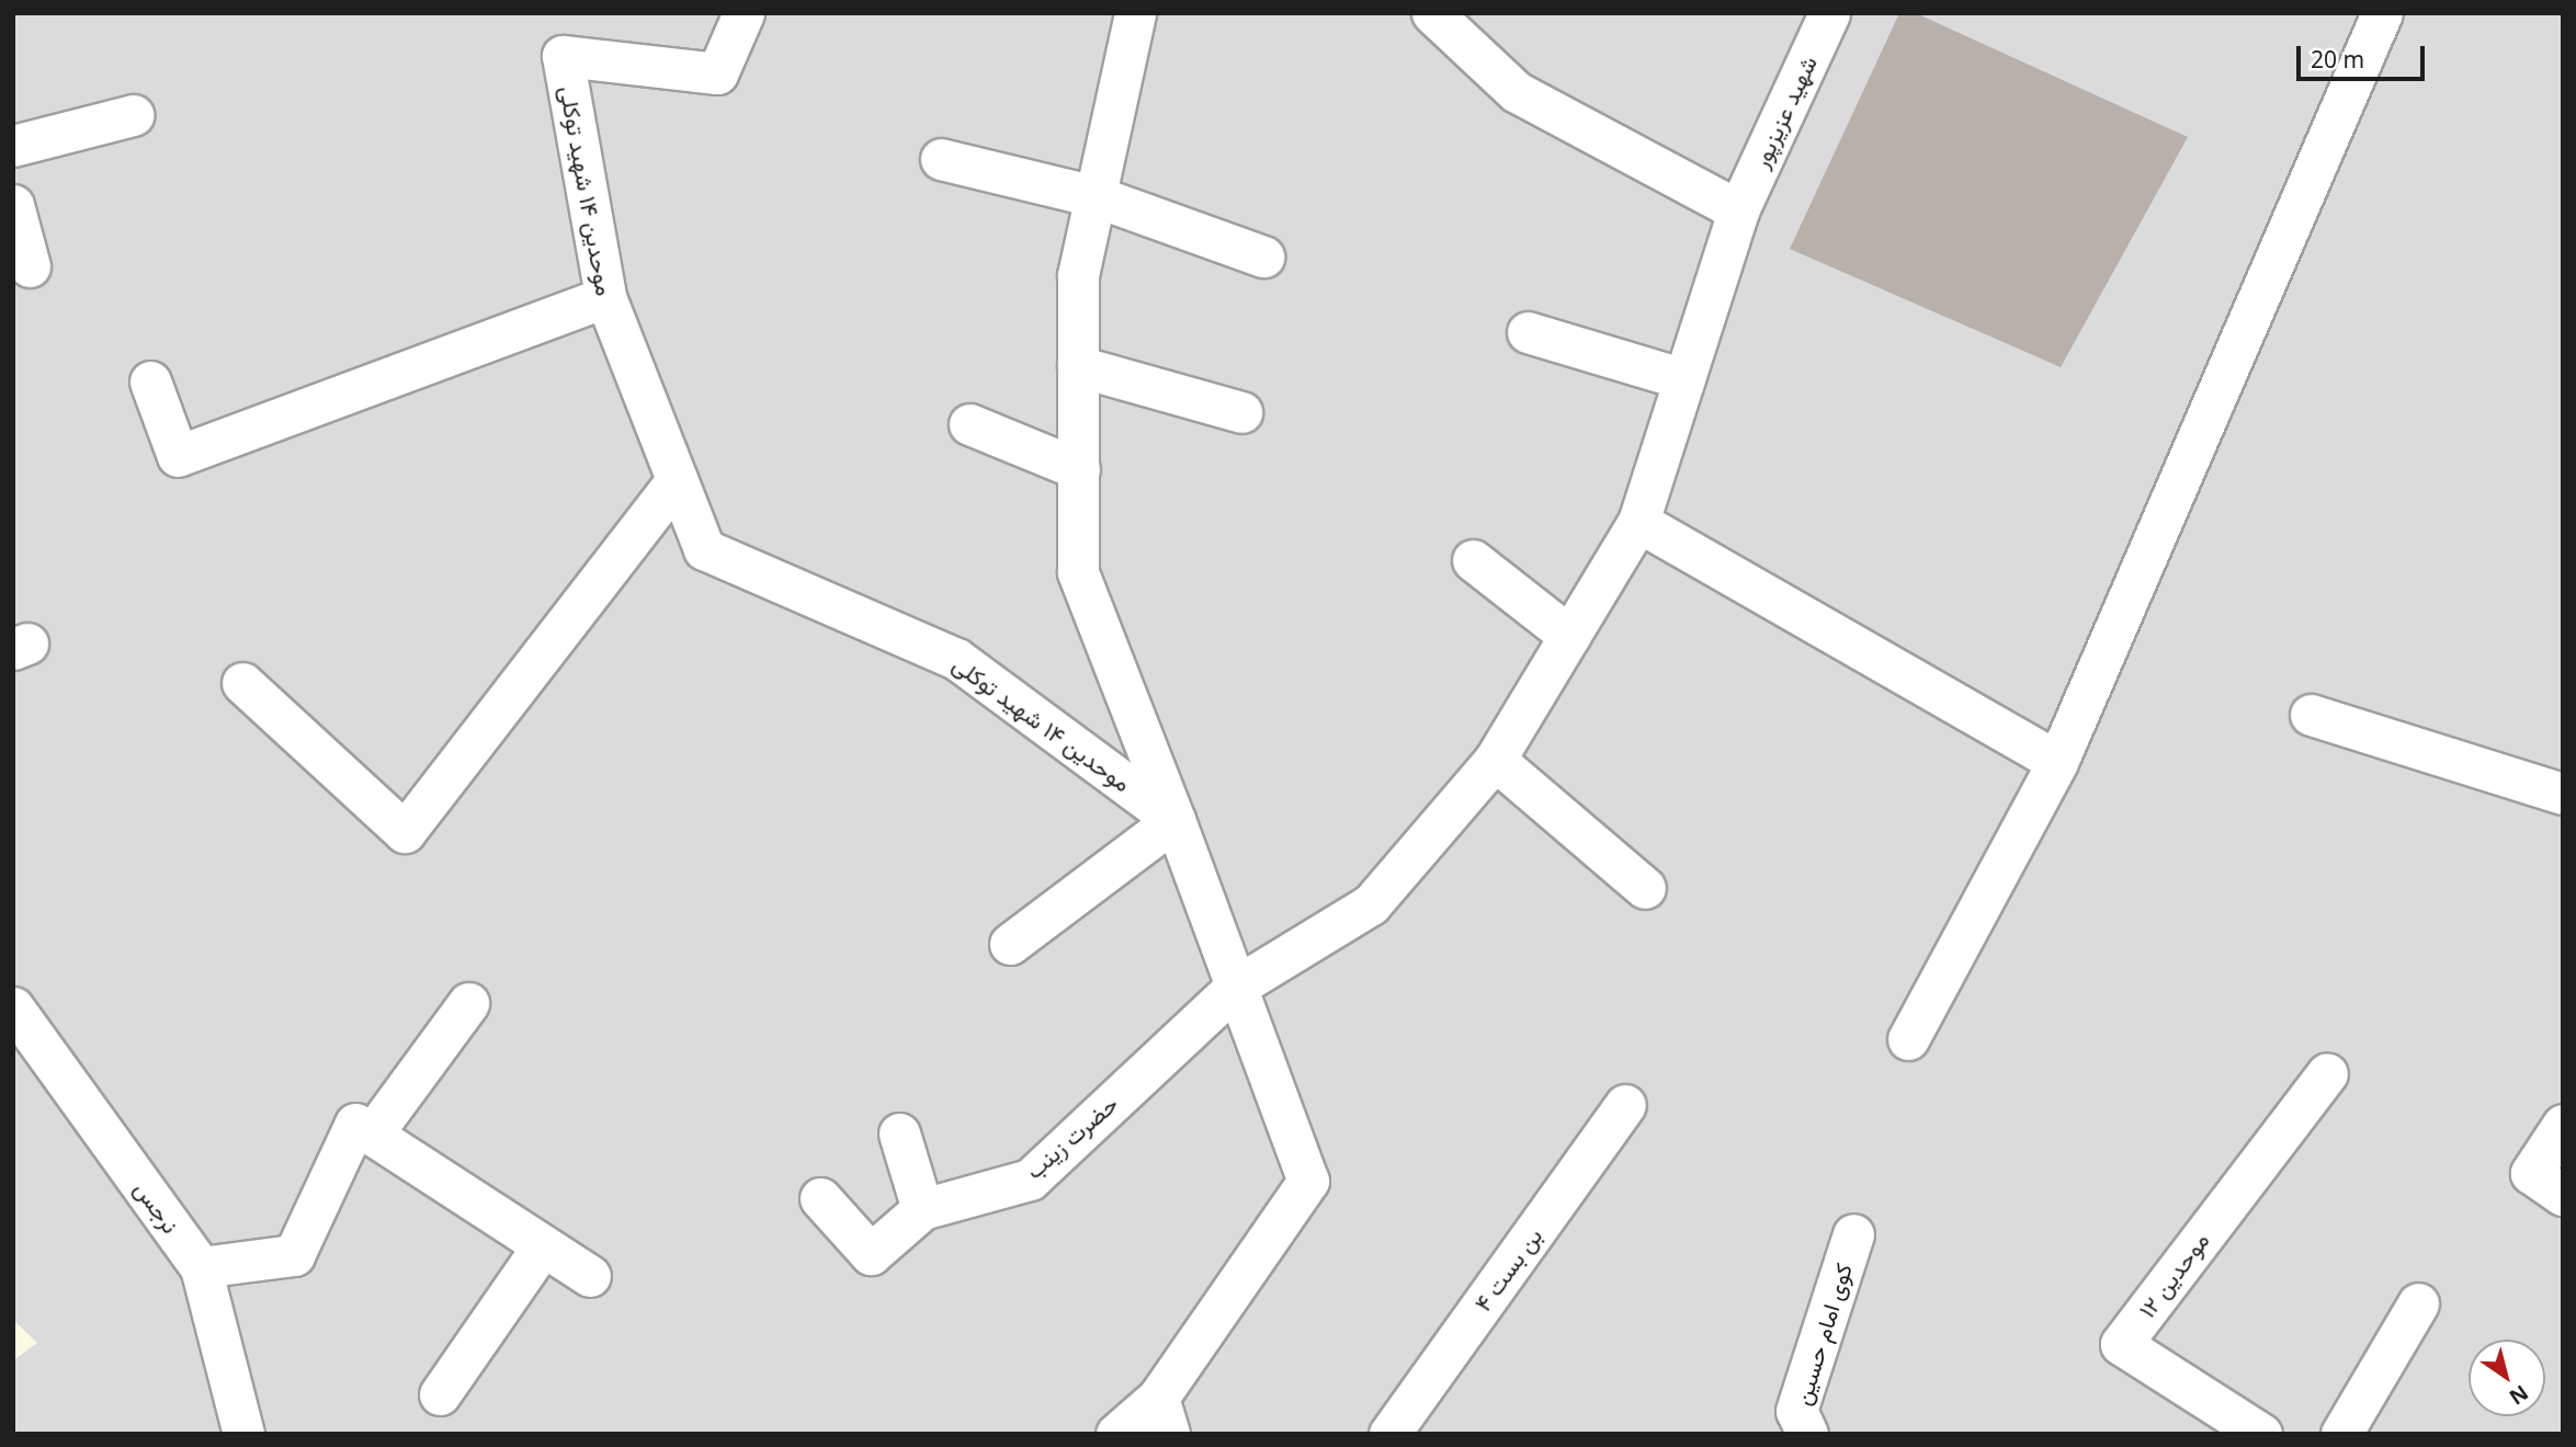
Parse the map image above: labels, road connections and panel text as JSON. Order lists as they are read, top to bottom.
{
  "streets": {
    "street": [
      "شهید عزیزپور",
      "موحدین ۱۴ شهید توکلی",
      "حضرت زینب",
      "نرجس",
      "بن بست ۴",
      "موحدین ۱۲",
      "کوی امام حسین"
    ]
  },
  "crossings": [
    ["شهید عزیزپور", "حضرت زینب"]
  ],
  "scale_bar": "20 m",
  "north": "bottom right"
}
